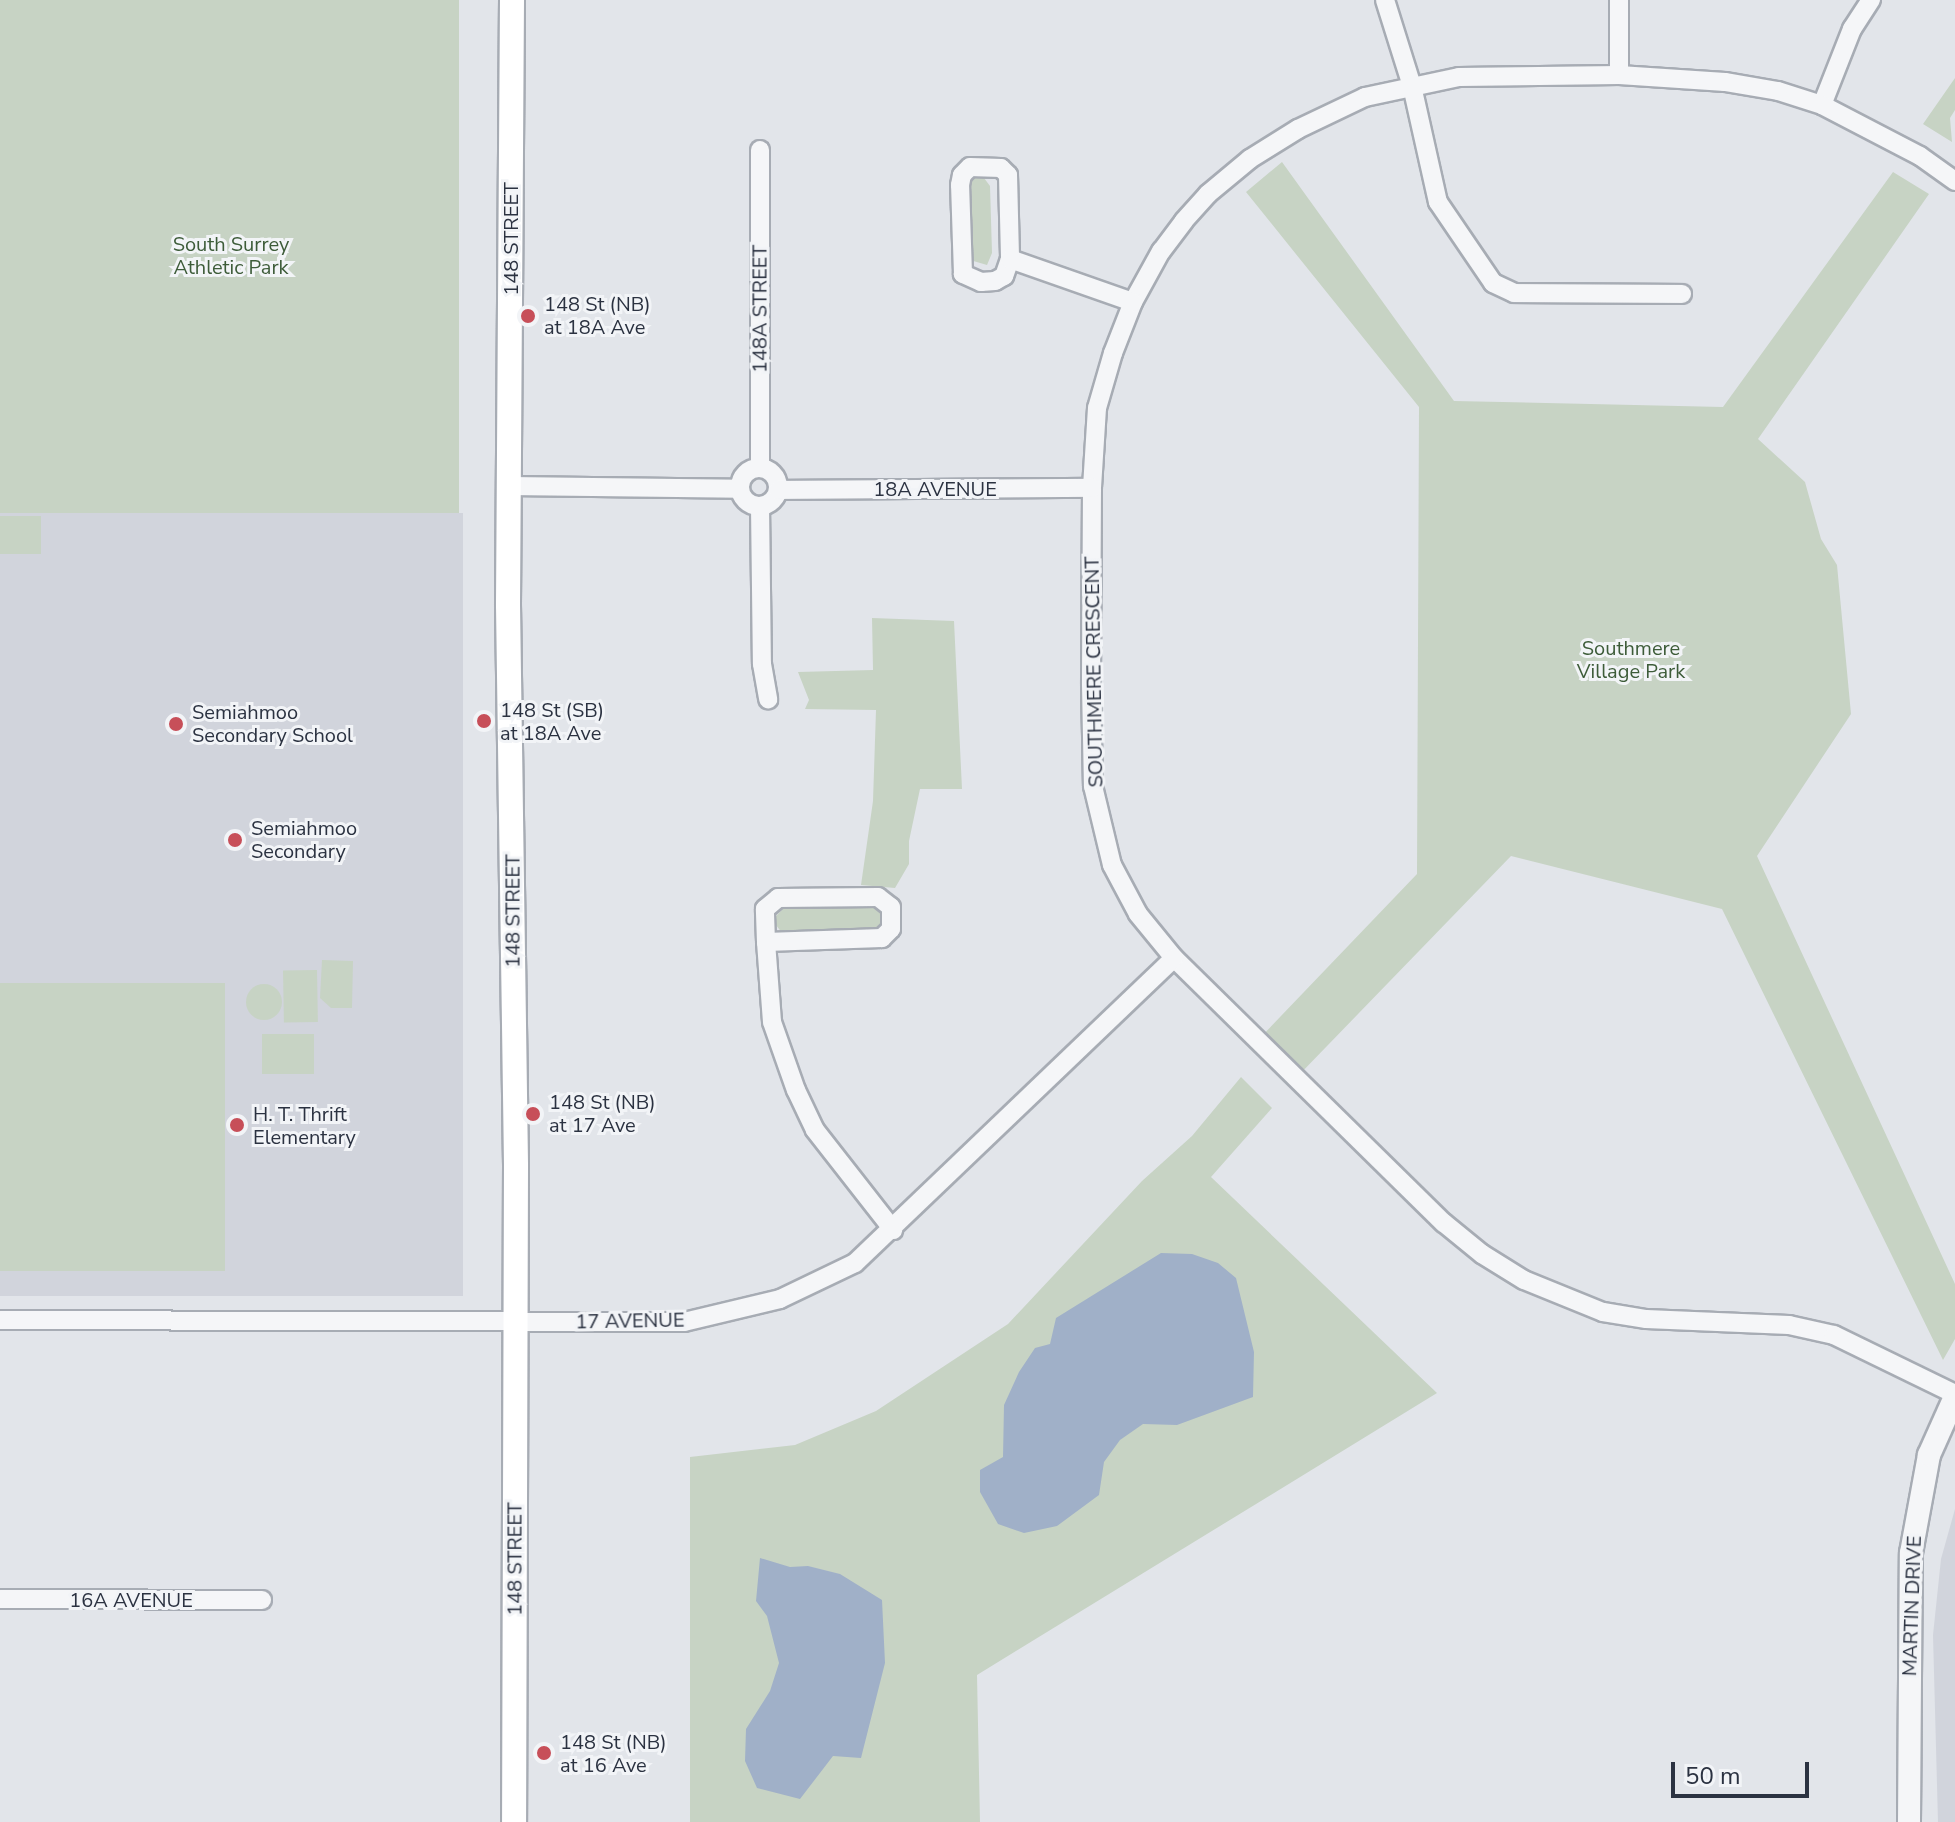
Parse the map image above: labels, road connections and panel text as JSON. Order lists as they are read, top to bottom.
{
  "streets": {
    "main road": ["148 STREET"],
    "street": [
      "148A STREET",
      "18A AVENUE",
      "SOUTHMERE CRESCENT",
      "17 AVENUE",
      "16A AVENUE",
      "MARTIN DRIVE"
    ]
  },
  "crossings": [
    ["148 STREET", "17 AVENUE"],
    ["148A STREET", "18A AVENUE"],
    ["18A AVENUE", "SOUTHMERE CRESCENT"],
    ["SOUTHMERE CRESCENT", "17 AVENUE"],
    ["SOUTHMERE CRESCENT", "MARTIN DRIVE"]
  ],
  "parks": ["South Surrey Athletic Park", "Southmere Village Park"],
  "places": [
    "148 St (NB) at 18A Ave",
    "148 St (SB) at 18A Ave",
    "Semiahmoo Secondary School",
    "Semiahmoo Secondary",
    "148 St (NB) at 17 Ave",
    "H. T. Thrift Elementary",
    "148 St (NB) at 16 Ave"
  ],
  "scale_bar": "50 m"
}
